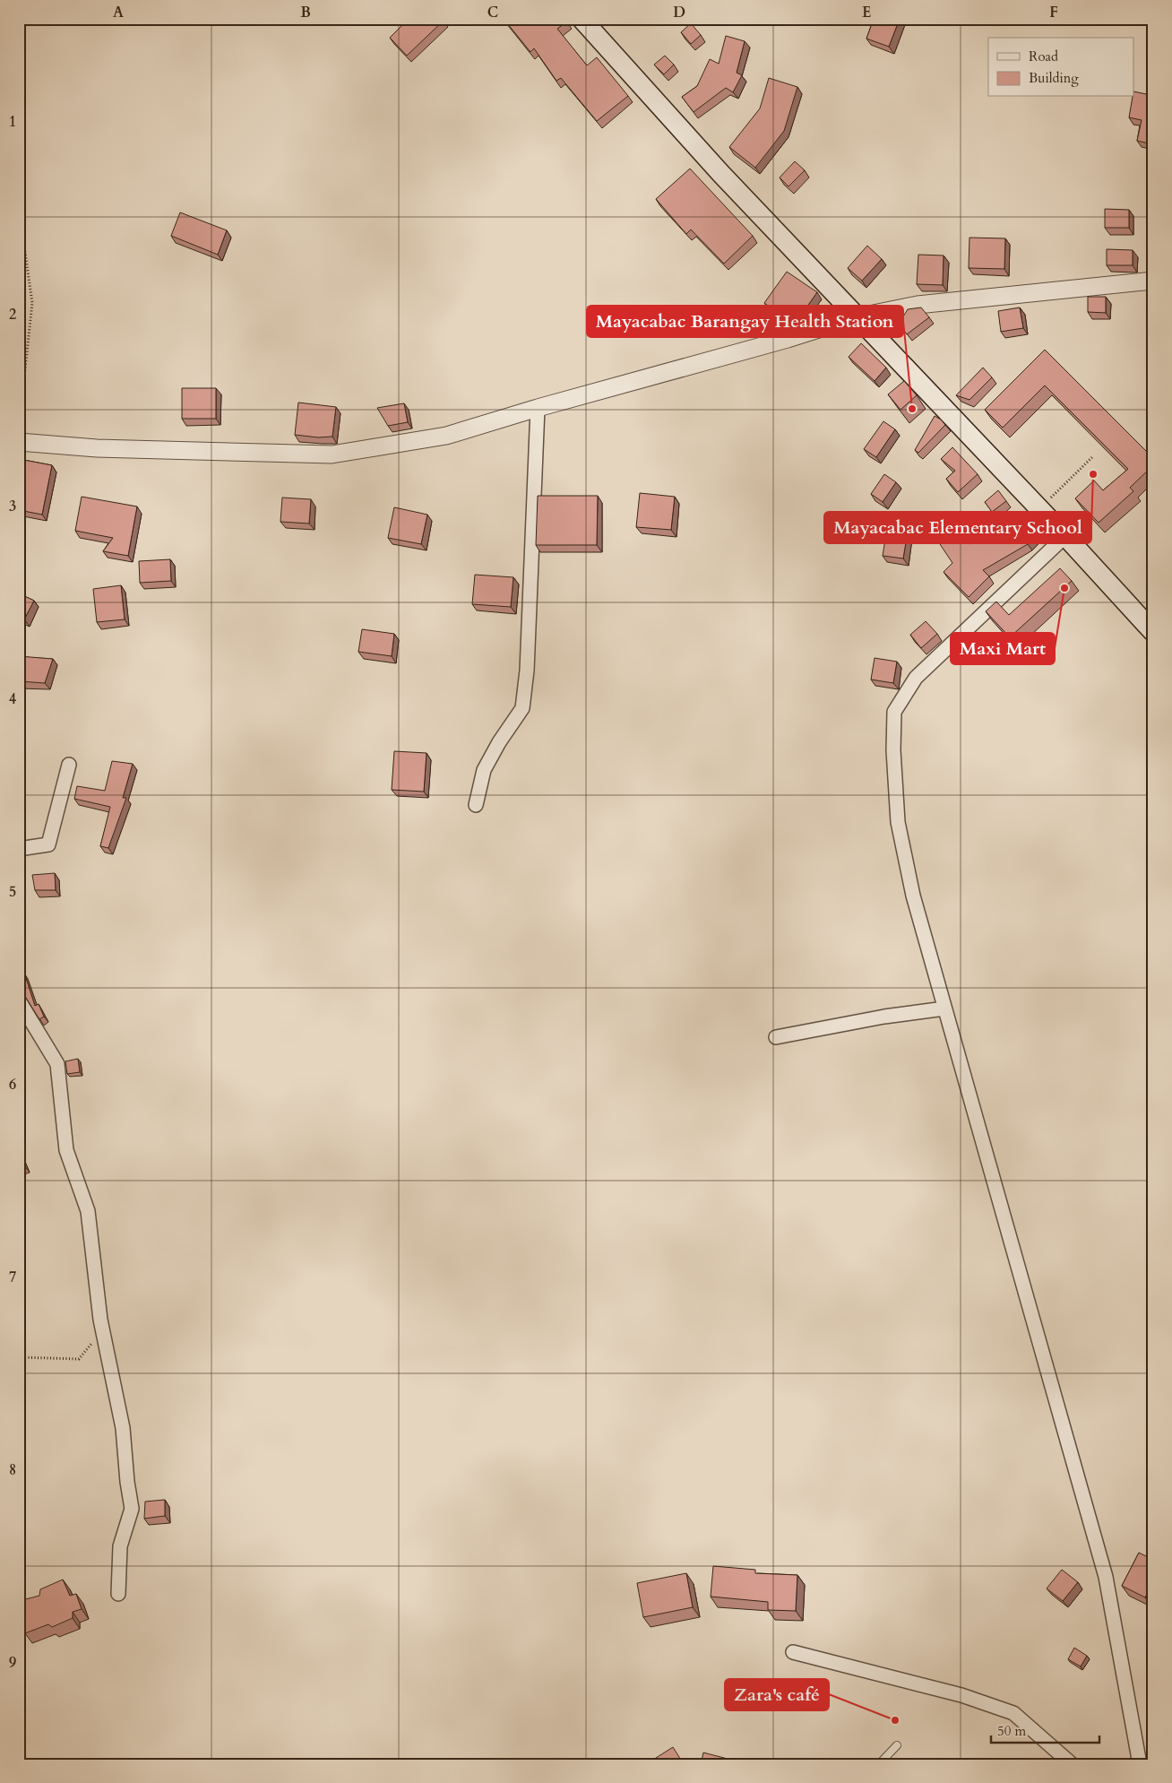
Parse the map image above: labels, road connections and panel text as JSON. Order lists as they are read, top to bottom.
{
  "places": [
    "Mayacabac Barangay Health Station",
    "Mayacabac Elementary School",
    "Maxi Mart",
    "Zara's café"
  ],
  "legend": ["Road", "Building"],
  "scale_bar": "50 m",
  "grid": {
    "columns": [
      "A",
      "B",
      "C",
      "D",
      "E",
      "F"
    ],
    "rows": [
      "1",
      "2",
      "3",
      "4",
      "5",
      "6",
      "7",
      "8",
      "9"
    ]
  }
}
